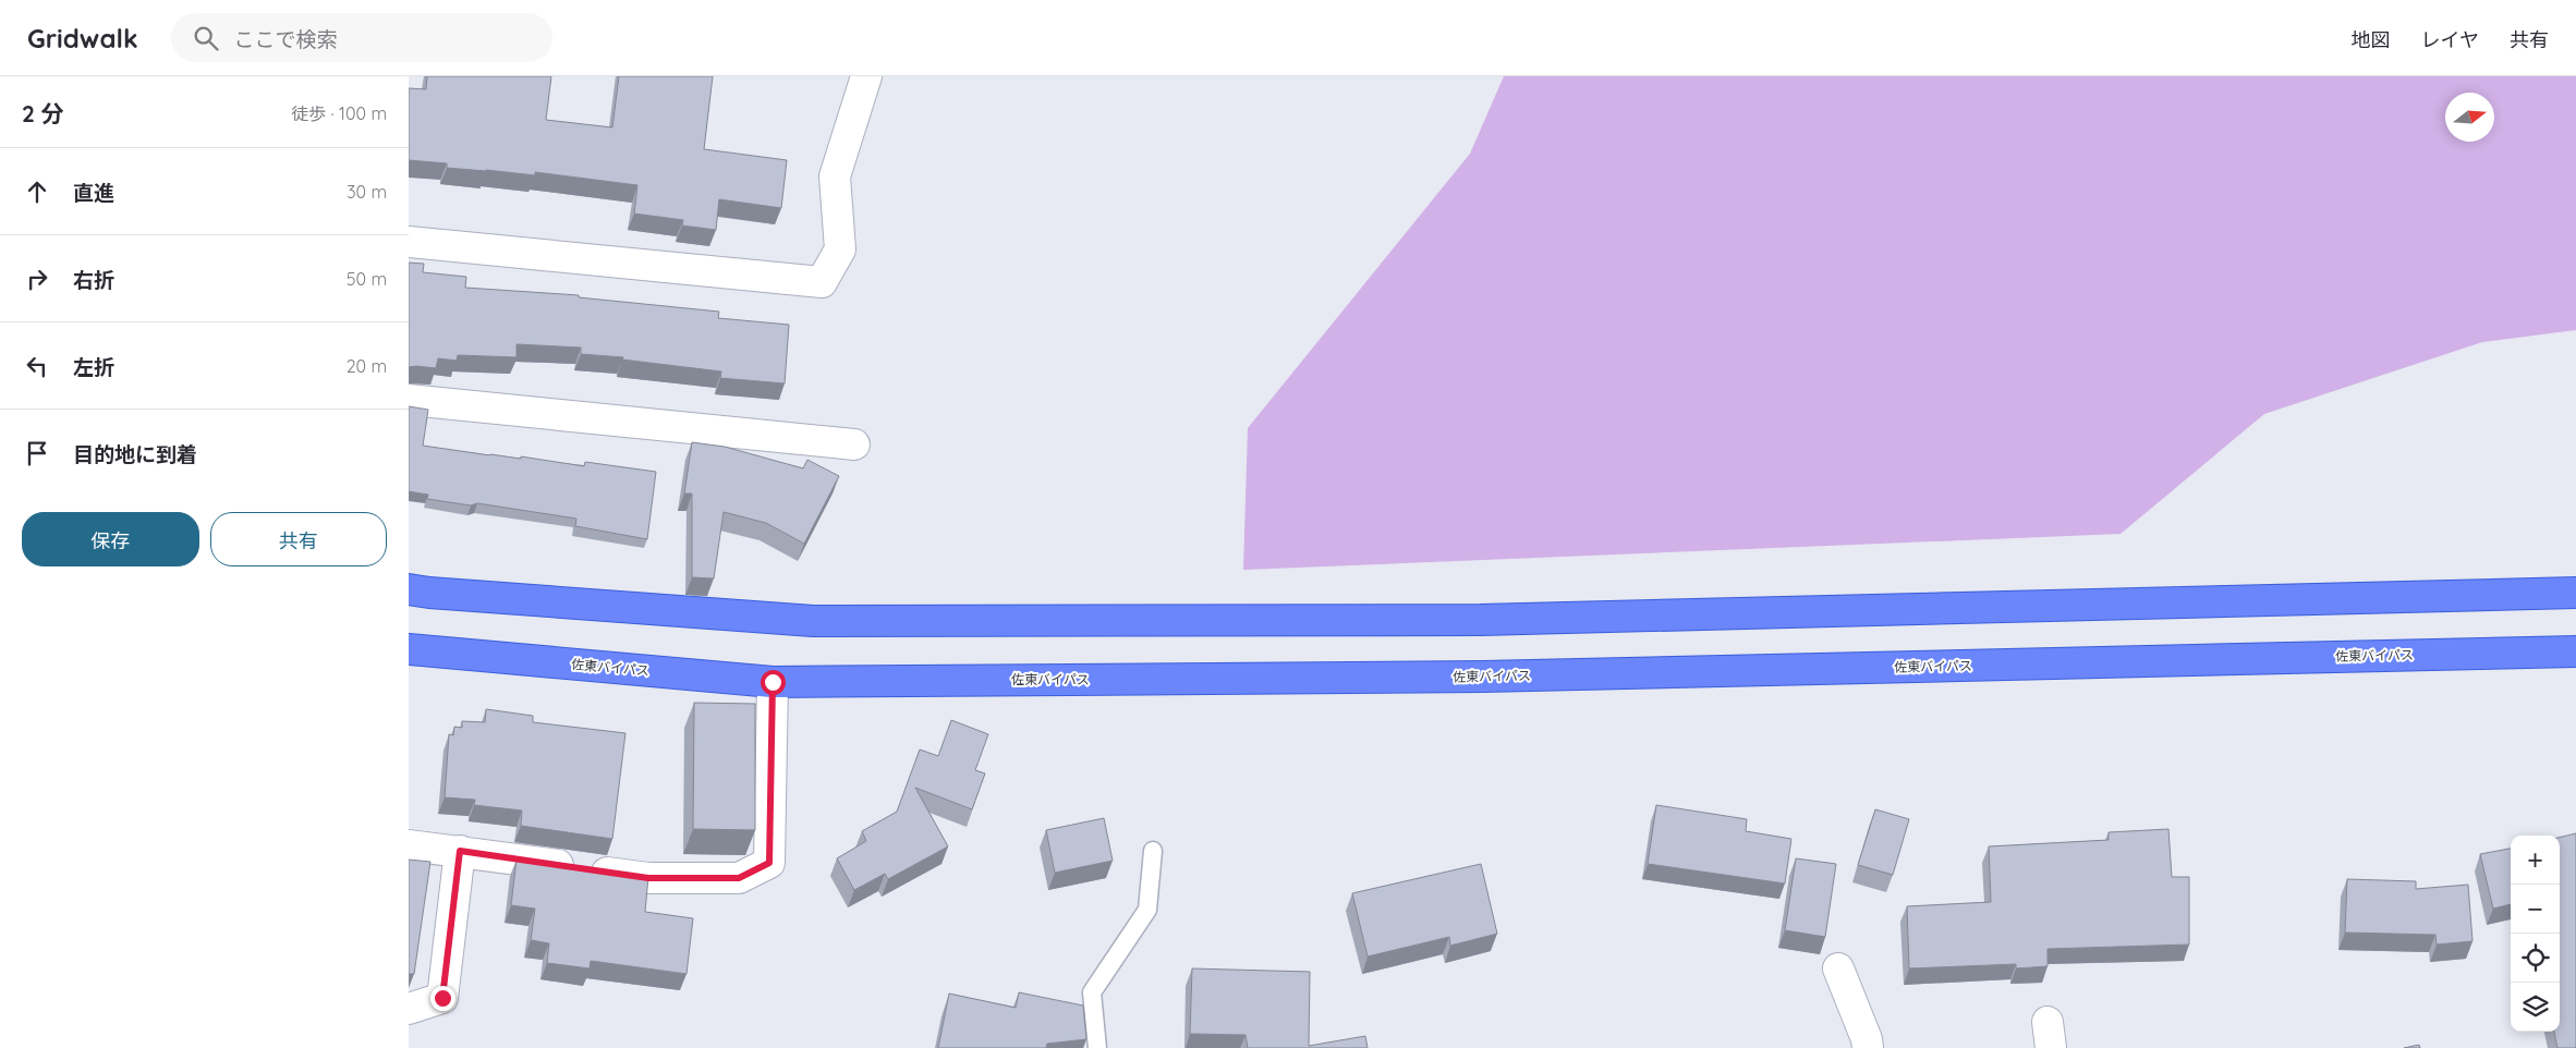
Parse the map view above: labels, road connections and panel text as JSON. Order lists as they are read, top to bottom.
{
  "streets": {
    "highway": ["佐東バイパス"]
  },
  "north": "right",
  "page": {
    "header": "Gridwalk",
    "search": "ここで検索",
    "nav": ["地図", "レイヤ", "共有"],
    "heading": ["2 分", "徒歩 · 100 m"],
    "list": [
      ["直進", "30 m"],
      ["右折", "50 m"],
      ["左折", "20 m"],
      "目的地に到着"
    ],
    "buttons": ["保存", "共有"],
    "map_buttons": ["+", "−"]
  }
}
